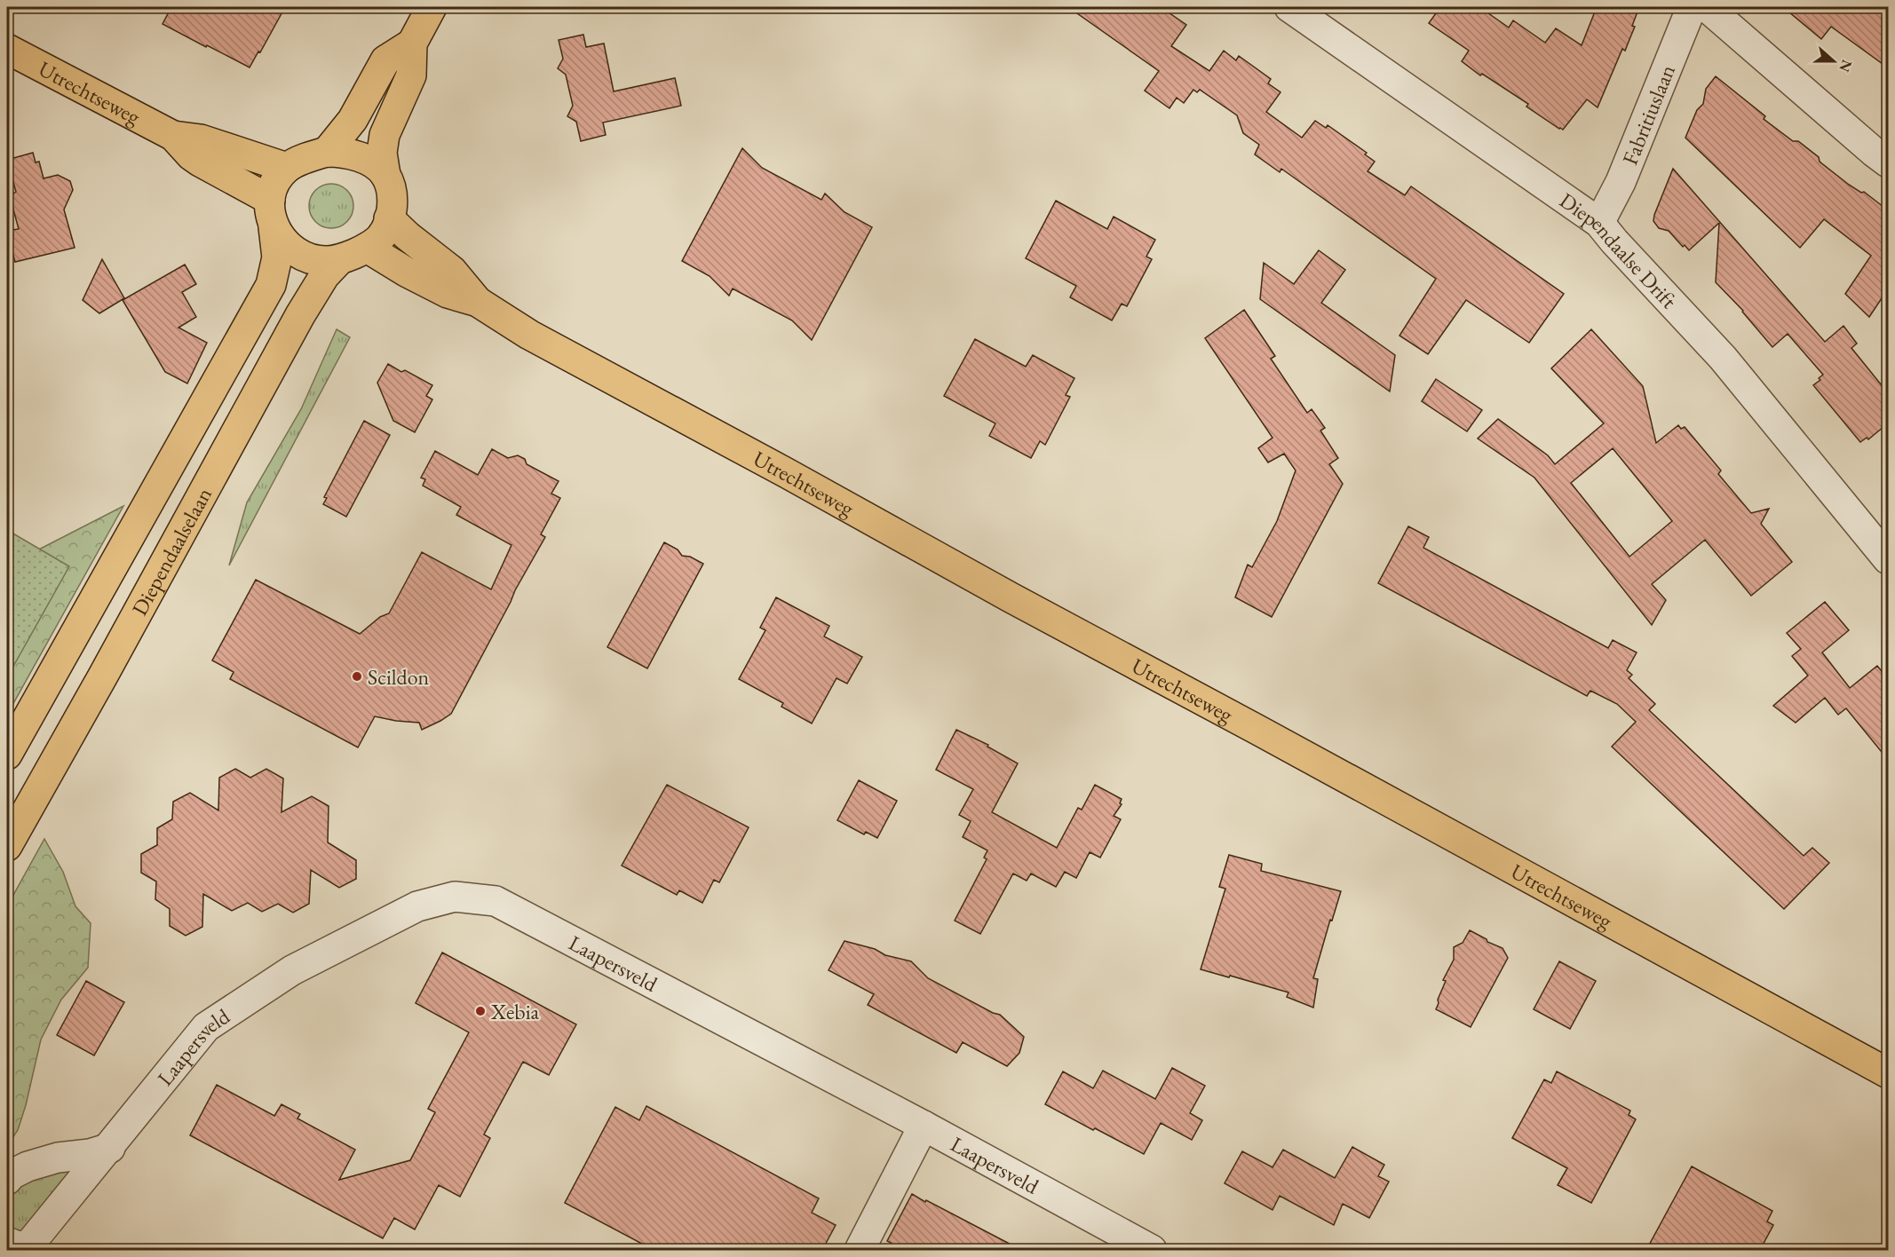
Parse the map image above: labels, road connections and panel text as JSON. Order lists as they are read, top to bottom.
{
  "streets": {
    "main road": ["Utrechtseweg", "Diependaalselaan"],
    "street": ["Fabritiuslaan", "Diependaalse Drift", "Laapersveld"]
  },
  "crossings": [
    ["Utrechtseweg", "Diependaalselaan"],
    ["Fabritiuslaan", "Diependaalse Drift"]
  ],
  "places": ["Scildon", "Xebia"],
  "north": "right"
}
